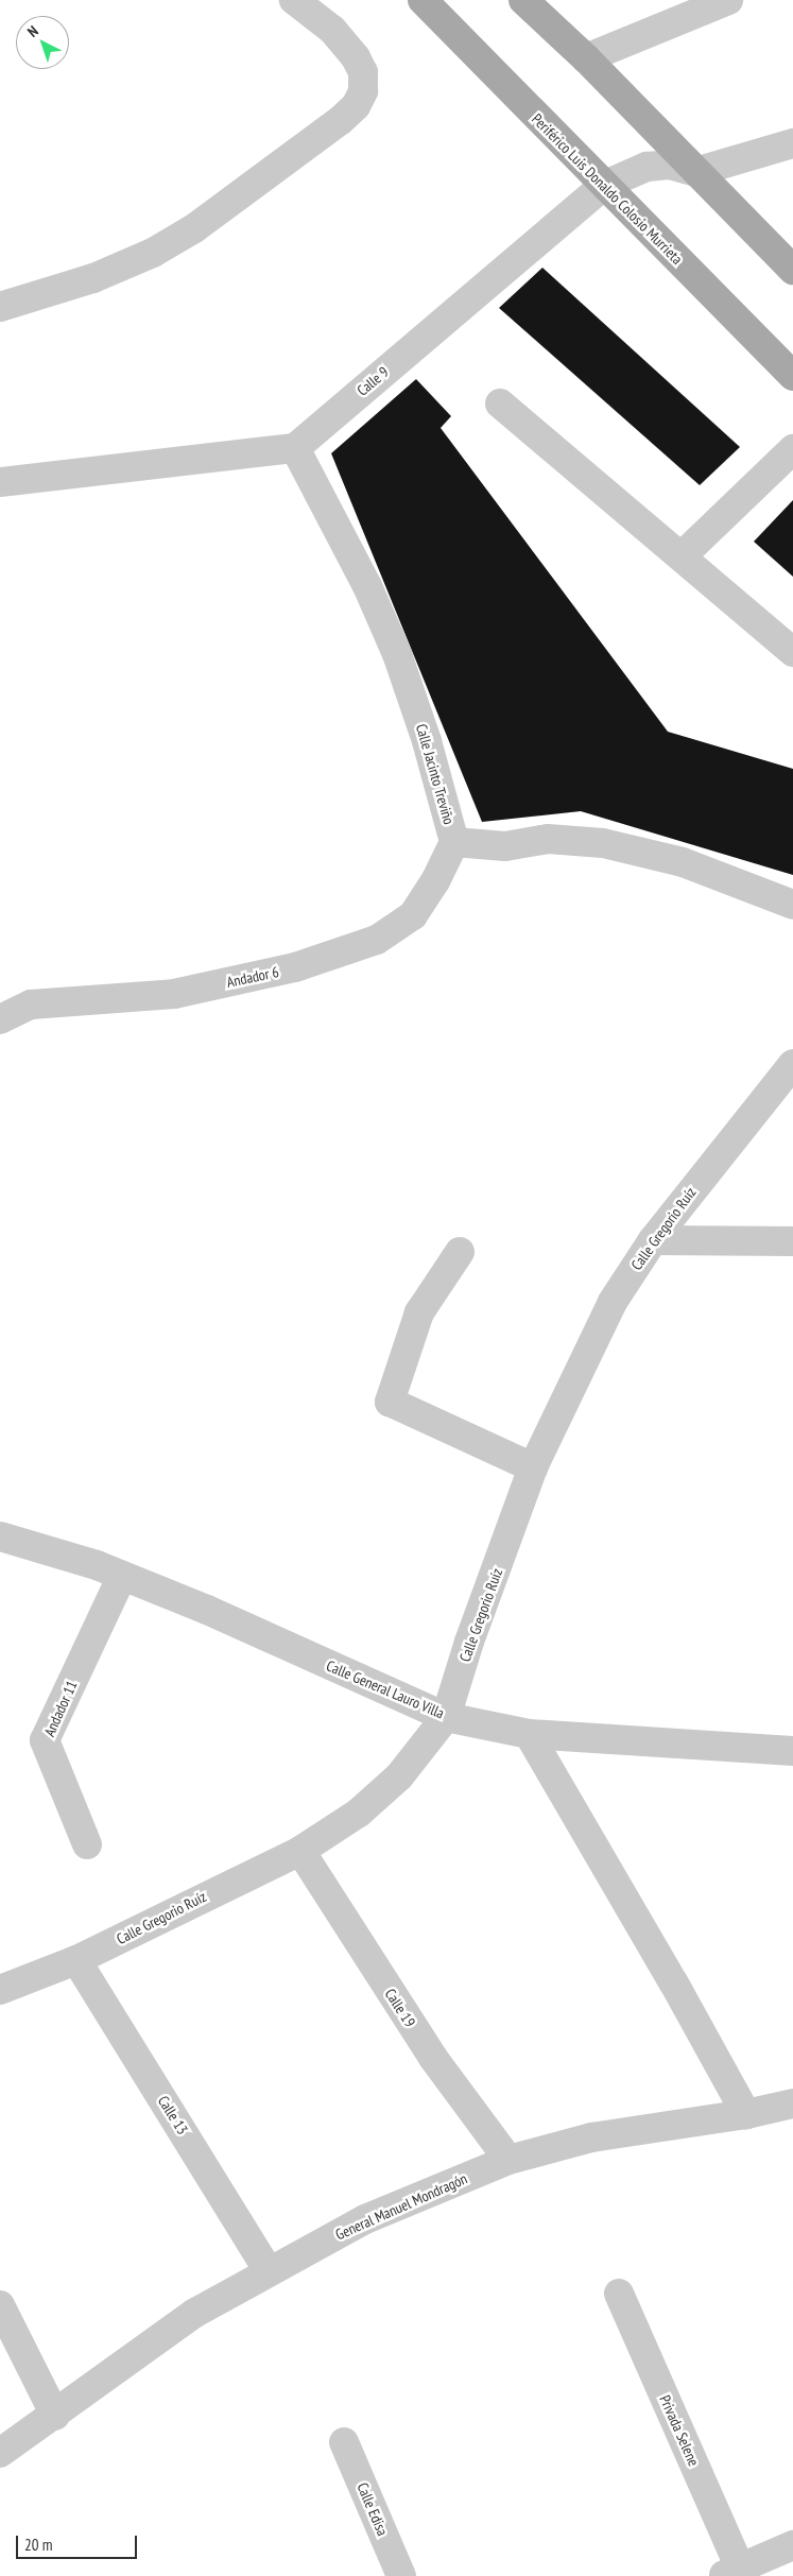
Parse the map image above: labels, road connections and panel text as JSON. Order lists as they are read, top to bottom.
{
  "streets": {
    "main road": ["Periférico Luis Donaldo Colosio Murrieta"],
    "street": [
      "Calle 9",
      "Calle Jacinto Treviño",
      "Andador 6",
      "Calle Gregorio Ruíz",
      "Calle General Lauro Villa",
      "Andador 11",
      "Calle 19",
      "Calle 13",
      "General Manuel Mondragón",
      "Privada Selene",
      "Calle Edisa"
    ]
  },
  "crossings": [
    ["Periférico Luis Donaldo Colosio Murrieta", "Calle 9"],
    ["Calle 9", "Calle Jacinto Treviño"],
    ["Calle Jacinto Treviño", "Andador 6"],
    ["Calle Gregorio Ruíz", "Calle General Lauro Villa"],
    ["Calle Gregorio Ruíz", "Calle 19"],
    ["Calle Gregorio Ruíz", "Calle 13"],
    ["Calle General Lauro Villa", "Andador 11"],
    ["Calle 19", "General Manuel Mondragón"],
    ["Calle 13", "General Manuel Mondragón"]
  ],
  "scale_bar": "20 m",
  "north": "top left"
}
